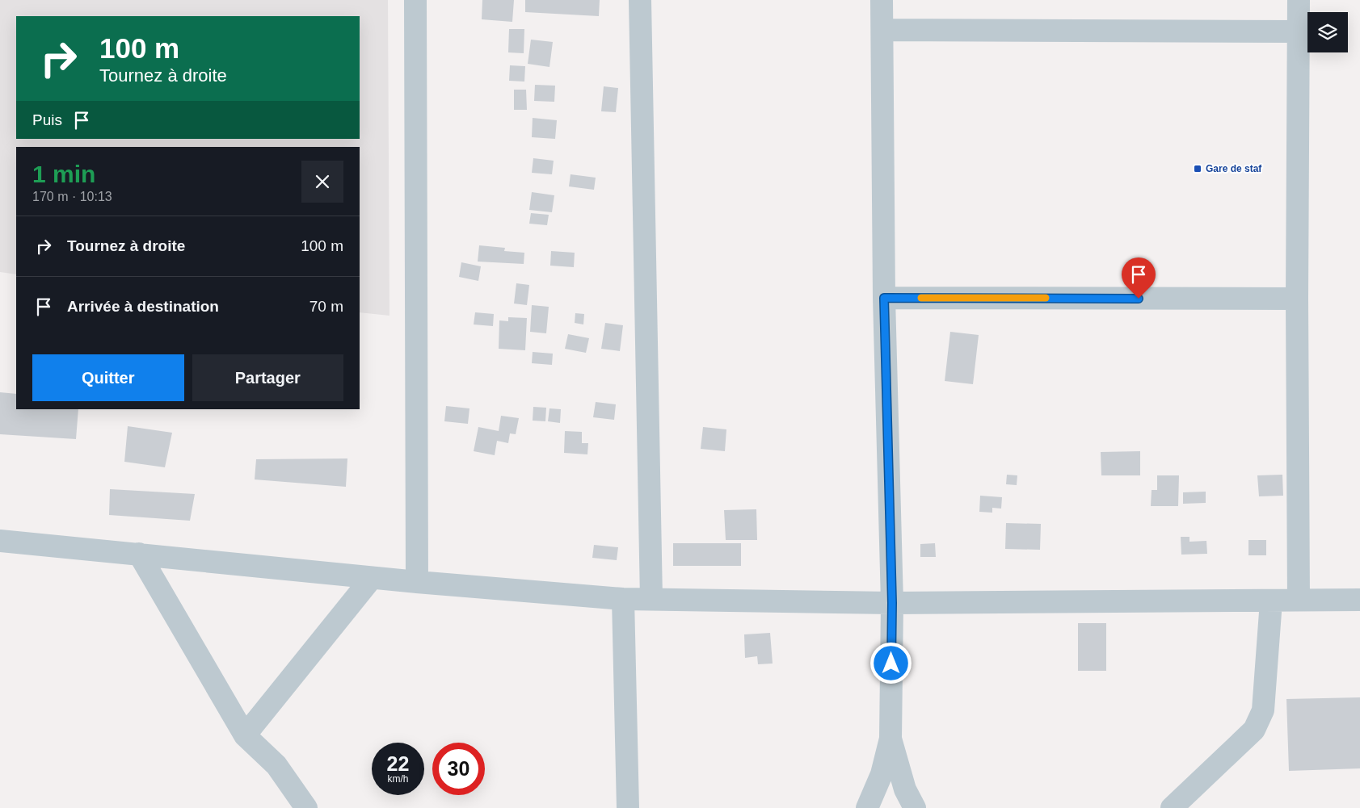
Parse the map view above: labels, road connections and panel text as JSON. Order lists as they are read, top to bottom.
{
  "places": {
    "transit": ["Gare de staf"]
  },
  "page": {
    "turn": ["100 m", "Tournez à droite"],
    "then": "Puis",
    "heading": ["1 min", "170 m · 10:13"],
    "list": [
      {
        "name": "Tournez à droite",
        "value": "100 m"
      },
      {
        "name": "Arrivée à destination",
        "value": "70 m"
      }
    ],
    "buttons": ["Quitter", "Partager"],
    "speed": "22 km/h",
    "limit": "30"
  }
}
